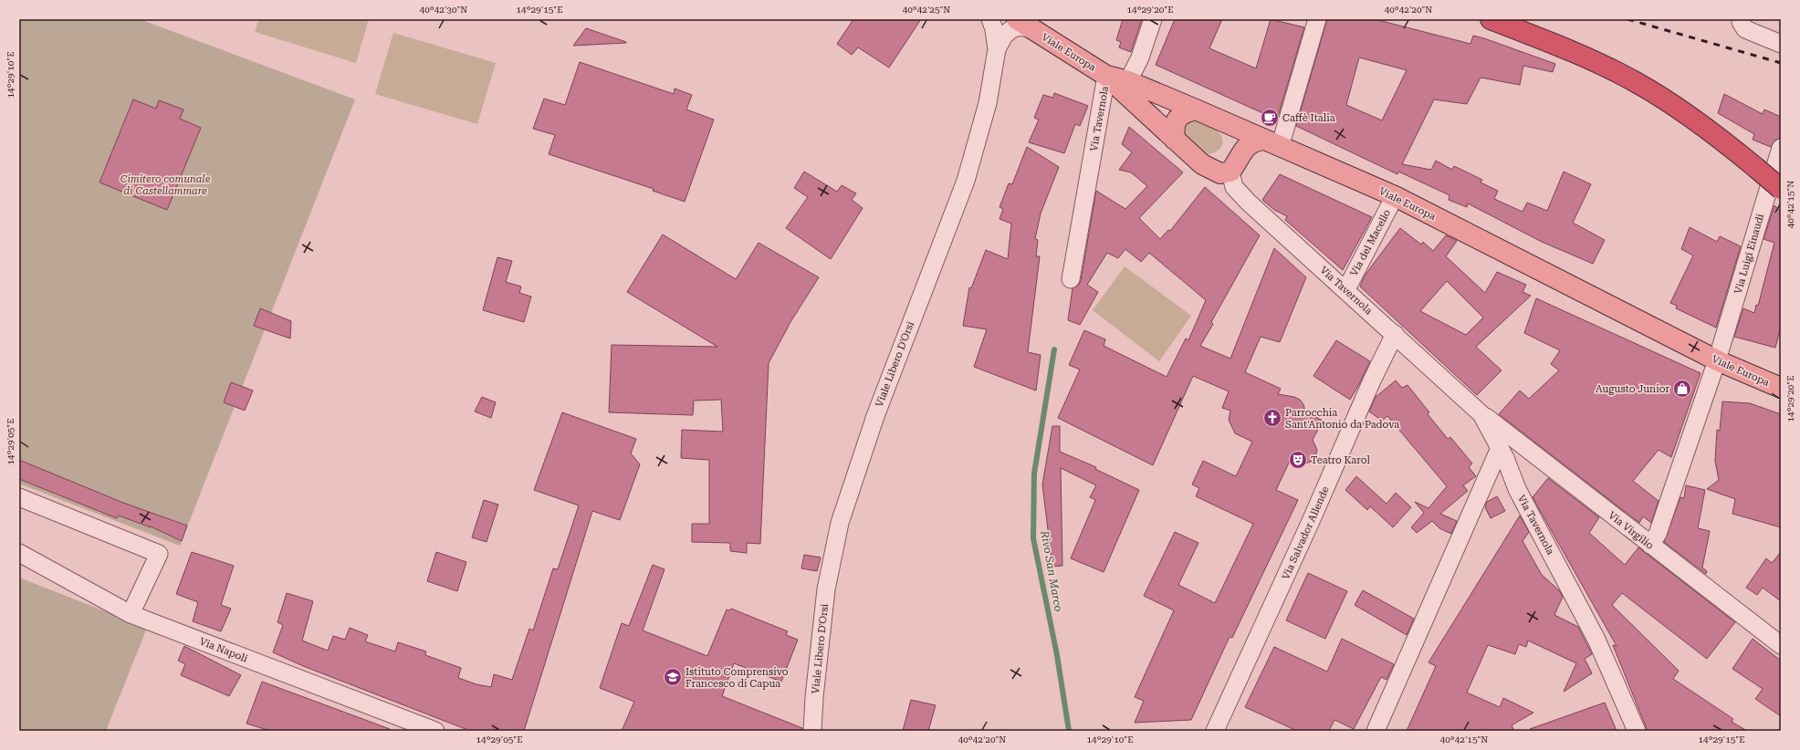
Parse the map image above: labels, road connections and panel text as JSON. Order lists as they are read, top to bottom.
{
  "streets": {
    "main road": ["Viale Europa", "Via Tavernola"],
    "street": [
      "Via del Macello",
      "Via Luigi Einaudi",
      "Viale Libero D'Orsi",
      "Via Virgilio",
      "Via Salvador Allende",
      "Via Napoli"
    ]
  },
  "crossings": [
    ["Viale Europa", "Via Tavernola"],
    ["Viale Europa", "Via del Macello"],
    ["Viale Europa", "Via Luigi Einaudi"],
    ["Viale Europa", "Viale Libero D'Orsi"],
    ["Via Tavernola", "Via del Macello"],
    ["Via Tavernola", "Via Virgilio"],
    ["Via Tavernola", "Via Salvador Allende"],
    ["Via Luigi Einaudi", "Via Virgilio"]
  ],
  "water": ["Rivo San Marco"],
  "parks": ["Cimitero comunale di Castellammare"],
  "places": {
    "cafe": ["Caffè Italia"],
    "shop": ["Augusto Junior"],
    "church": ["Parrocchia Sant'Antonio da Padova"],
    "theatre": ["Teatro Karol"],
    "school or university": ["Istituto Comprensivo Francesco di Capua"]
  },
  "coordinates": [
    "40°42'30\"N",
    "14°29'15\"E",
    "40°42'25\"N",
    "14°29'20\"E",
    "40°42'20\"N",
    "14°29'10\"E",
    "40°42'15\"N",
    "14°29'05\"E"
  ]
}
